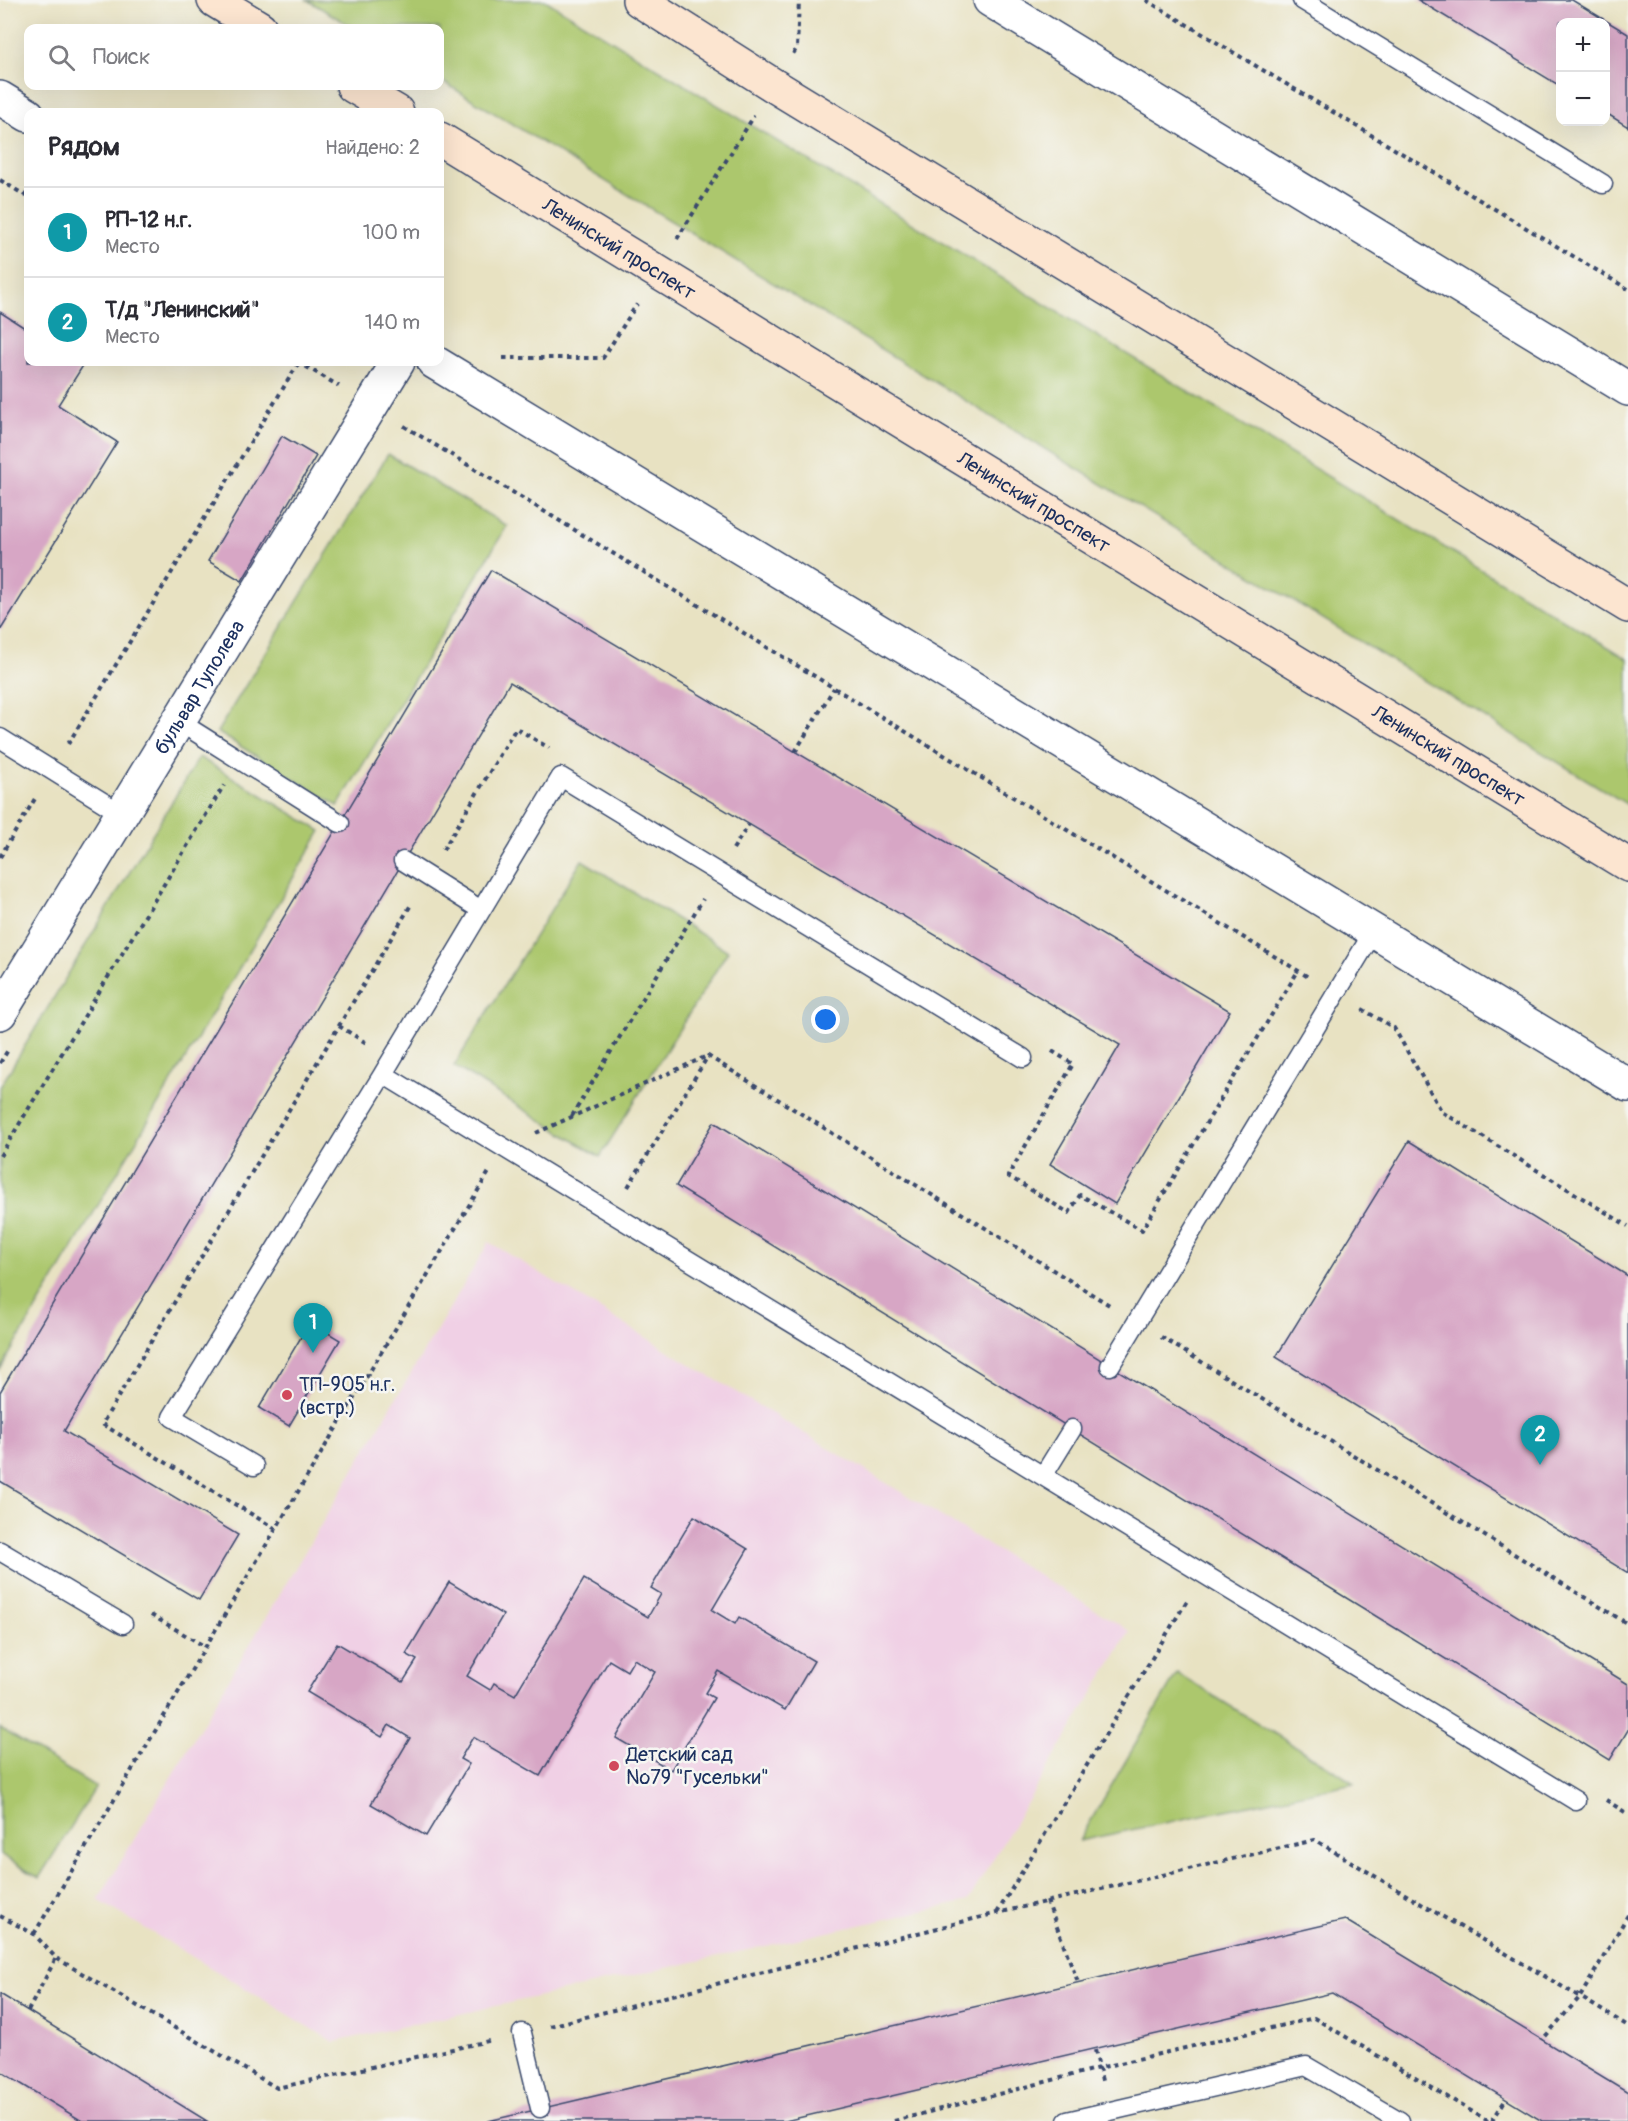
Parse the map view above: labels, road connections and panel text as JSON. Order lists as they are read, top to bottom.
{
  "streets": {
    "main road": ["Ленинский проспект"],
    "street": ["бульвар Туполева"]
  },
  "places": ["ТП-905 н.г. (встр.)", "Детский сад №79 \"Гусельки\""],
  "page": {
    "map_buttons": ["+", "−"],
    "search": "Поиск",
    "heading": ["Рядом", "Найдено: 2"],
    "list": [
      {
        "mark": "1",
        "name": "РП-12 н.г.",
        "note": "Место",
        "value": "100 m"
      },
      {
        "mark": "2",
        "name": "Т/д \"Ленинский\"",
        "note": "Место",
        "value": "140 m"
      }
    ],
    "pins": ["1", "2"]
  }
}
